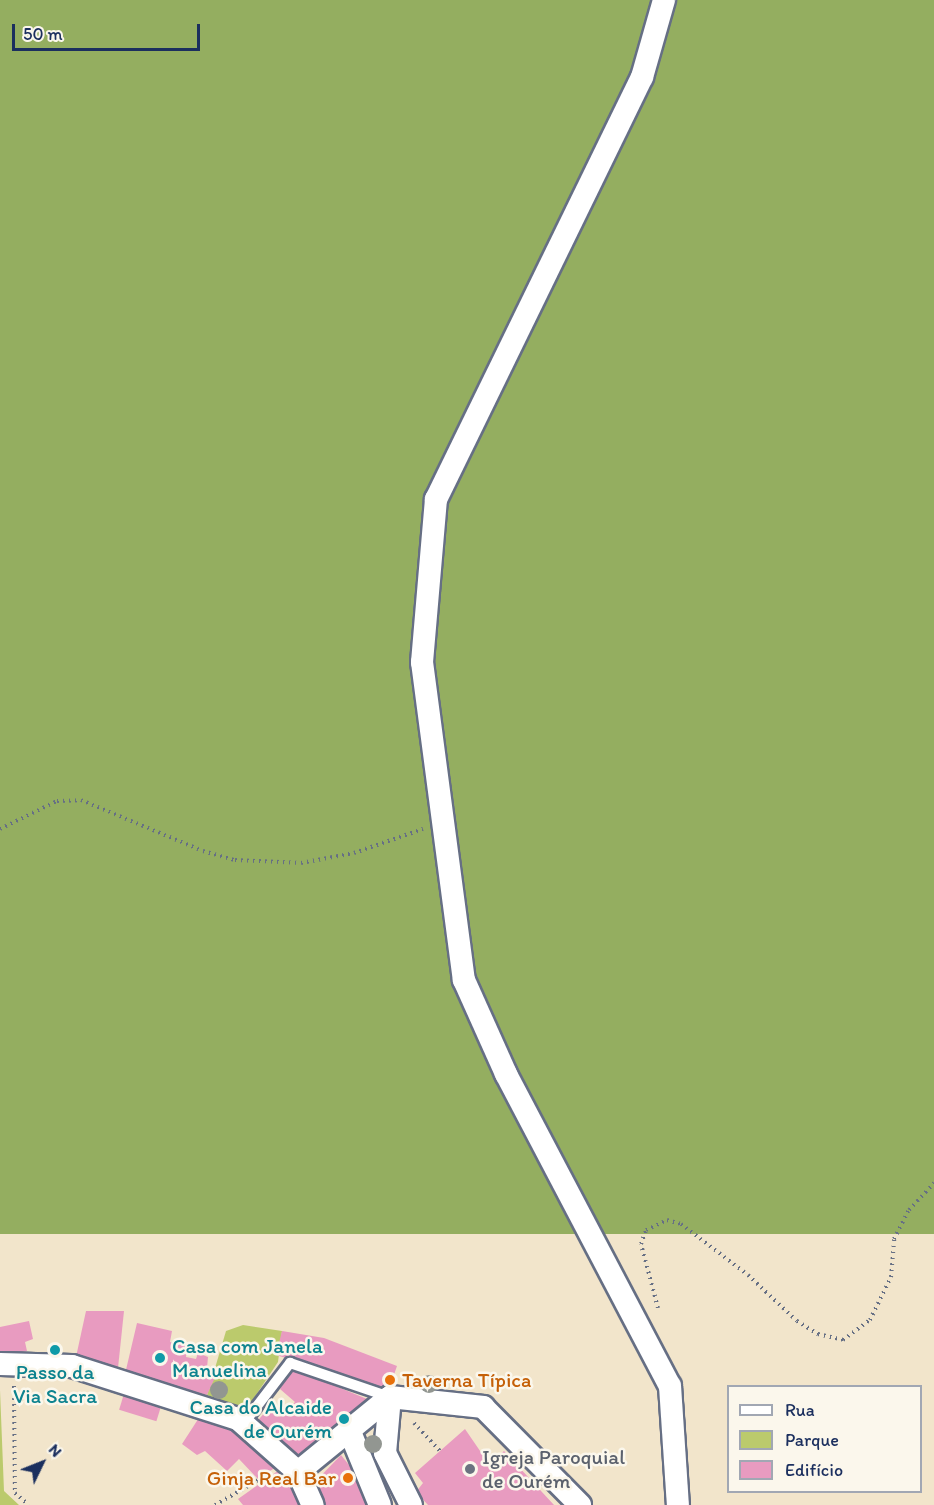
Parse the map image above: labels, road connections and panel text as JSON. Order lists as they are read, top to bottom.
{
  "places": [
    "Passo da Via Sacra",
    "Casa com Janela Manuelina",
    "Taverna Típica",
    "Casa do Alcaide de Ourém",
    "Igreja Paroquial de Ourém",
    "Ginja Real Bar"
  ],
  "legend": ["Rua", "Parque", "Edifício"],
  "scale_bar": "50 m",
  "north": "top right"
}
